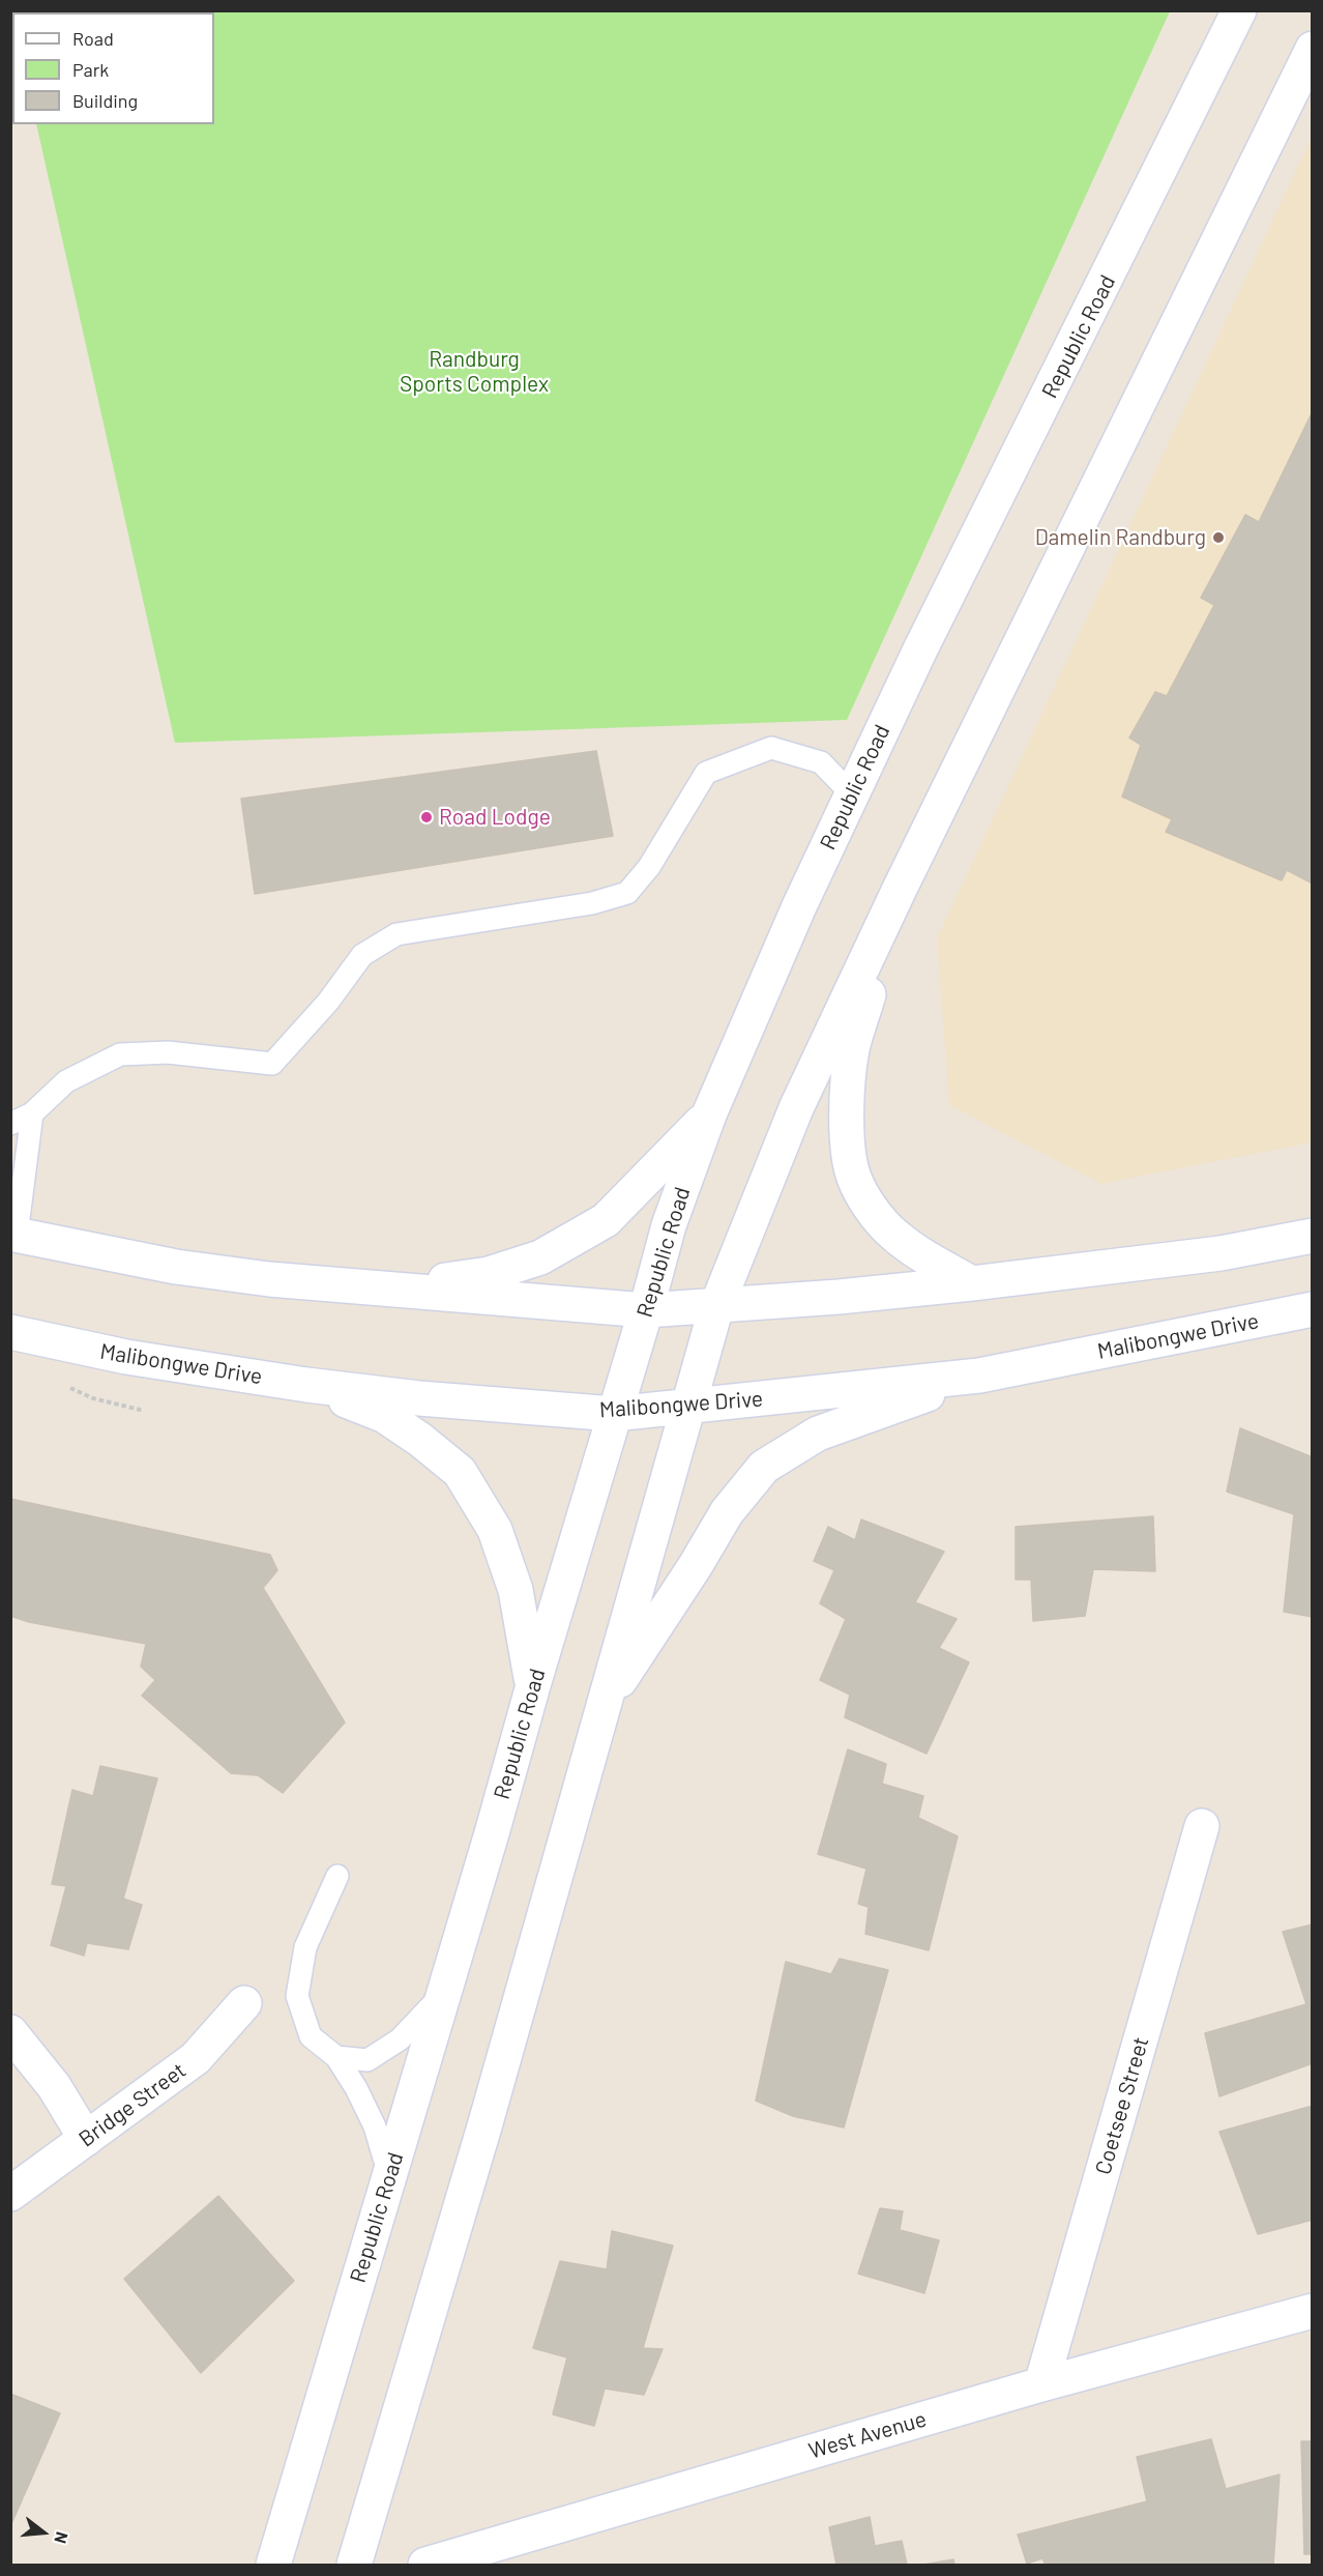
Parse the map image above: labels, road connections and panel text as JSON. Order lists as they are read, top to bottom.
{
  "streets": {
    "main road": [
      "Republic Road",
      "Malibongwe Drive",
      "Bridge Street",
      "Coetsee Street",
      "West Avenue"
    ]
  },
  "crossings": [
    ["Republic Road", "Malibongwe Drive"],
    ["Coetsee Street", "West Avenue"]
  ],
  "parks": ["Randburg Sports Complex"],
  "places": ["Damelin Randburg", "Road Lodge"],
  "legend": ["Road", "Park", "Building"],
  "north": "right"
}
